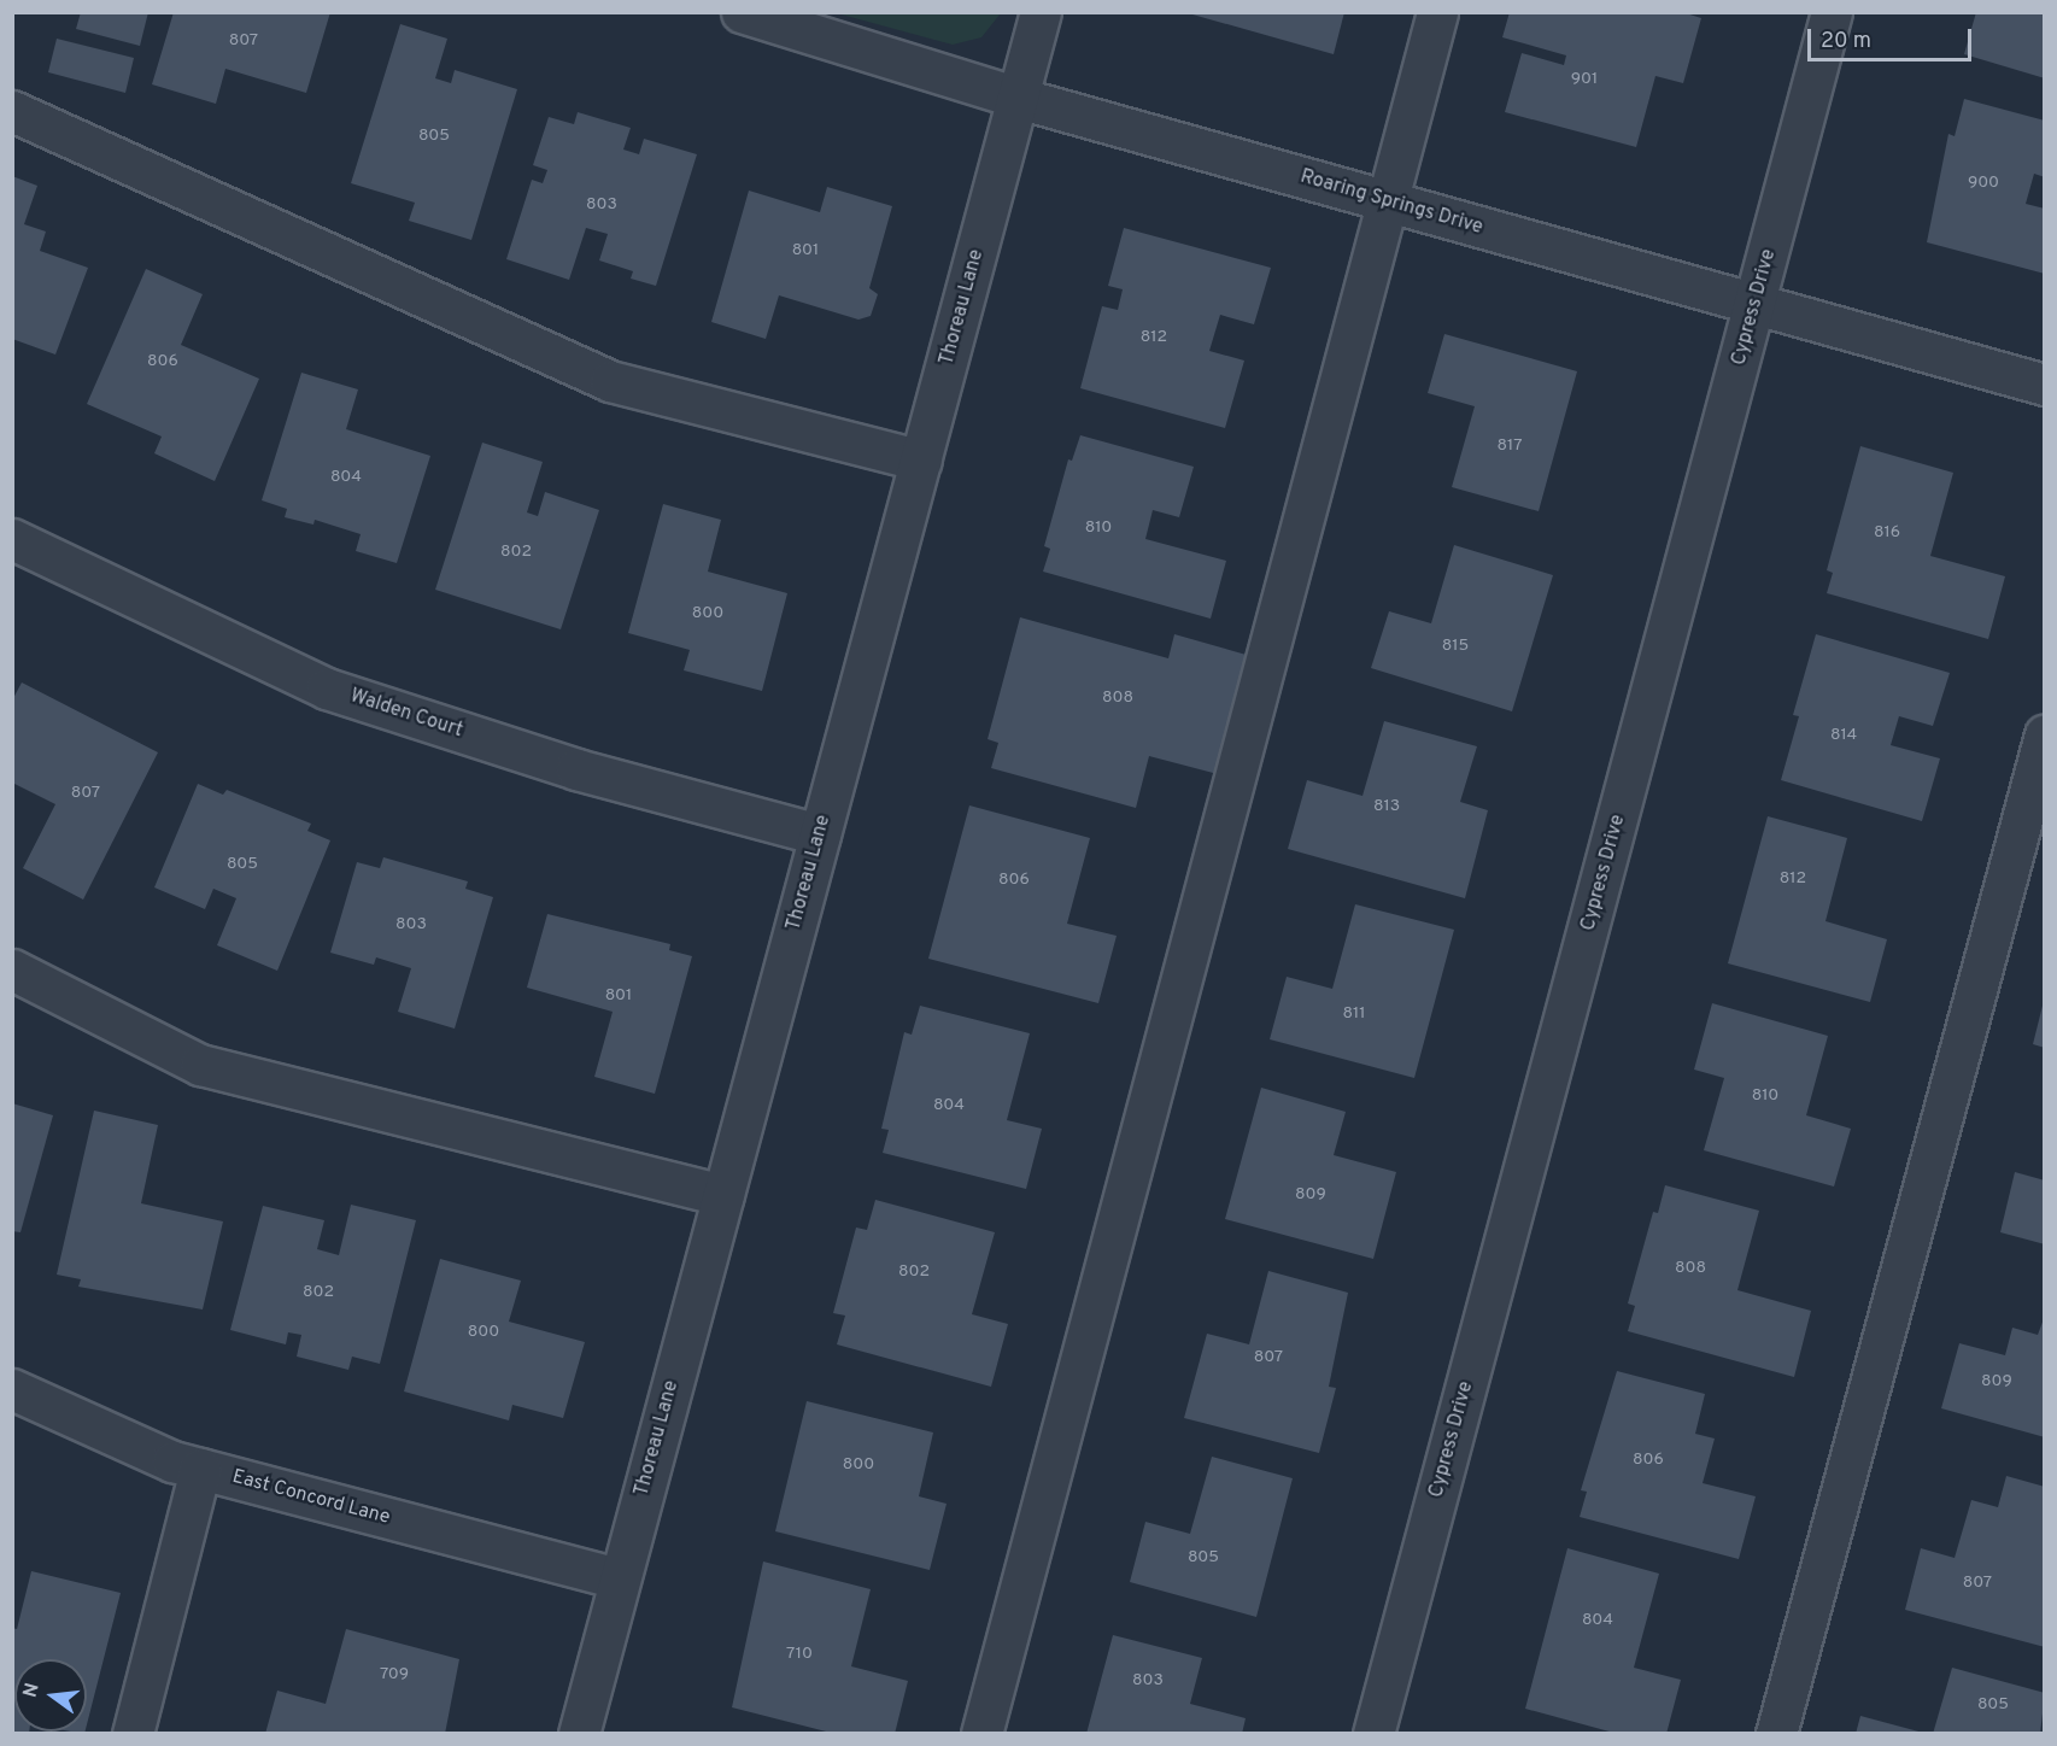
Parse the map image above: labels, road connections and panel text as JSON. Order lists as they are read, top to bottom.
{
  "streets": {
    "street": [
      "Roaring Springs Drive",
      "Thoreau Lane",
      "Cypress Drive",
      "Walden Court",
      "East Concord Lane"
    ]
  },
  "crossings": [
    ["Roaring Springs Drive", "Thoreau Lane"],
    ["Roaring Springs Drive", "Cypress Drive"],
    ["Thoreau Lane", "Walden Court"],
    ["Thoreau Lane", "East Concord Lane"]
  ],
  "house_numbers": [
    "807",
    "901",
    "805",
    "900",
    "803",
    "801",
    "812",
    "806",
    "817",
    "804",
    "810",
    "816",
    "802",
    "800",
    "815",
    "808",
    "814",
    "807",
    "813",
    "805",
    "812",
    "806",
    "803",
    "801",
    "811",
    "810",
    "804",
    "809",
    "808",
    "802",
    "802",
    "800",
    "807",
    "809",
    "806",
    "800",
    "805",
    "807",
    "804",
    "710",
    "709",
    "803",
    "805"
  ],
  "scale_bar": "20 m",
  "north": "left"
}
